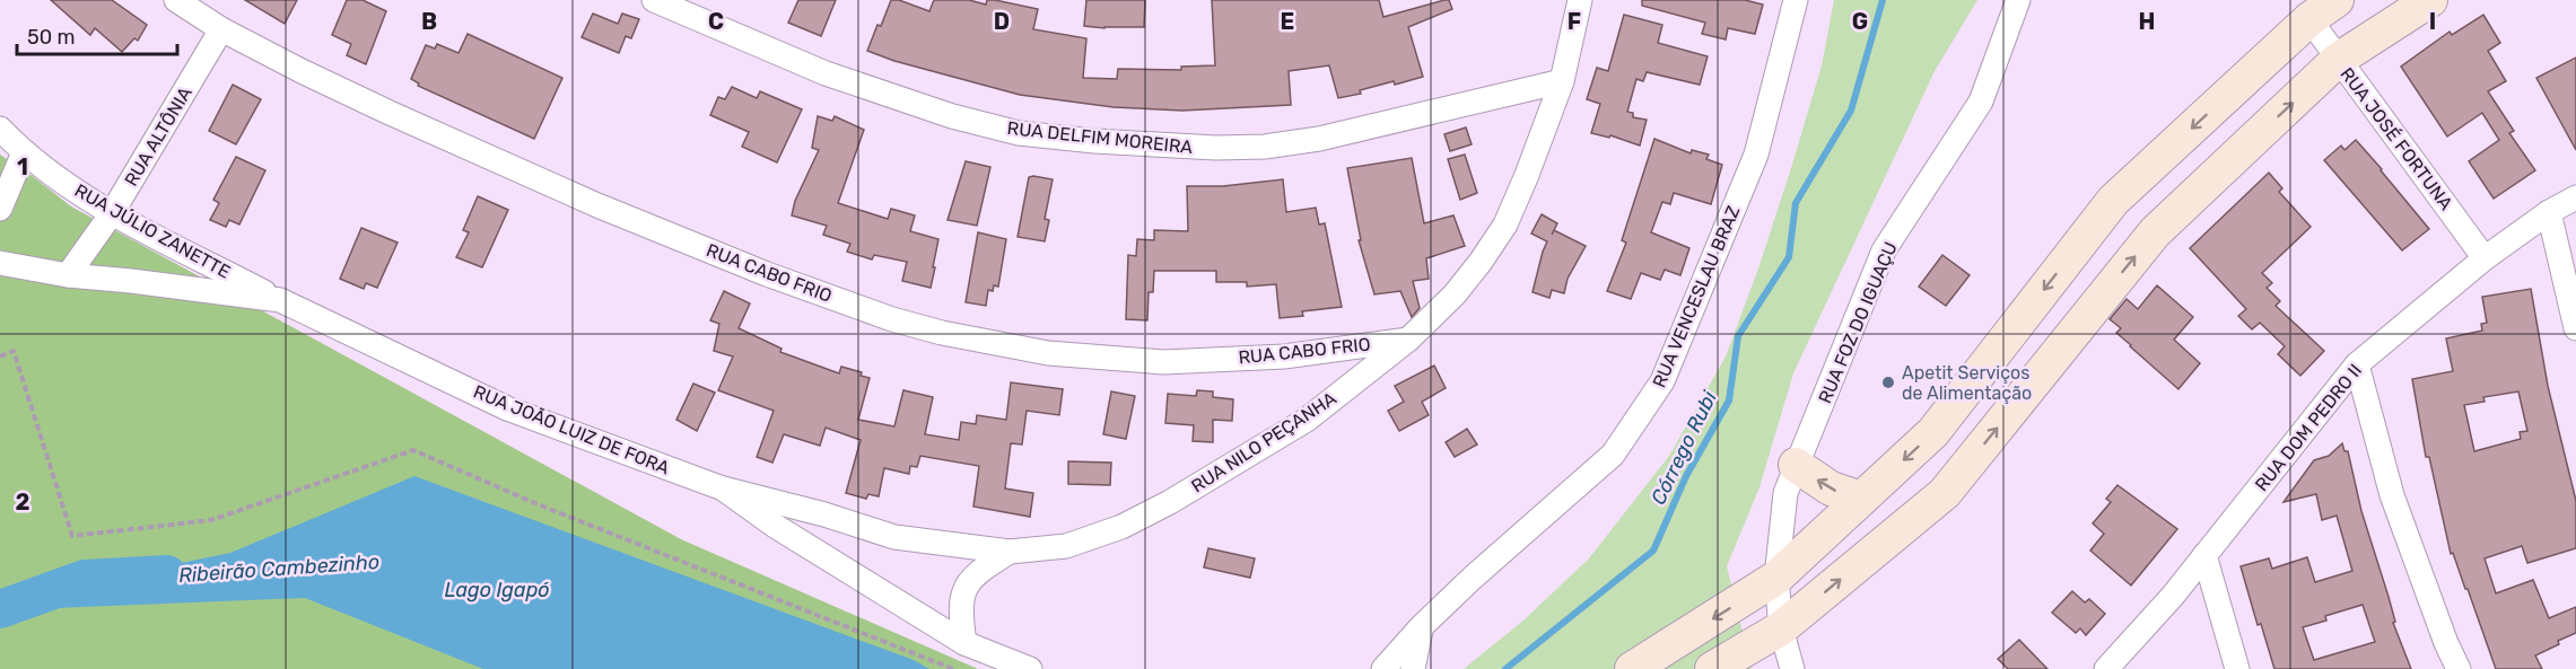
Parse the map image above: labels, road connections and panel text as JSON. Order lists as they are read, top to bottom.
{
  "streets": {
    "street": [
      "RUA ALTÔNIA",
      "RUA DELFIM MOREIRA",
      "RUA JOSÉ FORTUNA",
      "RUA JÚLIO ZANETTE",
      "RUA CABO FRIO",
      "RUA VENCESLAU BRAZ",
      "RUA FOZ DO IGUAÇU",
      "RUA DOM PEDRO II",
      "RUA JOÃO LUIZ DE FORA",
      "RUA NILO PEÇANHA"
    ]
  },
  "crossings": [
    ["RUA ALTÔNIA", "RUA JÚLIO ZANETTE"],
    ["RUA ALTÔNIA", "RUA CABO FRIO"],
    ["RUA ALTÔNIA", "RUA JOÃO LUIZ DE FORA"],
    ["RUA DELFIM MOREIRA", "RUA NILO PEÇANHA"],
    ["RUA JOSÉ FORTUNA", "RUA DOM PEDRO II"],
    ["RUA JÚLIO ZANETTE", "RUA JOÃO LUIZ DE FORA"],
    ["RUA CABO FRIO", "RUA NILO PEÇANHA"]
  ],
  "water": ["Córrego Rubi", "Ribeirão Cambezinho", "Lago Igapó"],
  "places": ["Apetit Serviços de Alimentação"],
  "scale_bar": "50 m",
  "grid": {
    "columns": [
      "B",
      "C",
      "D",
      "E",
      "F",
      "G",
      "H",
      "I"
    ],
    "rows": ["1", "2"]
  }
}
